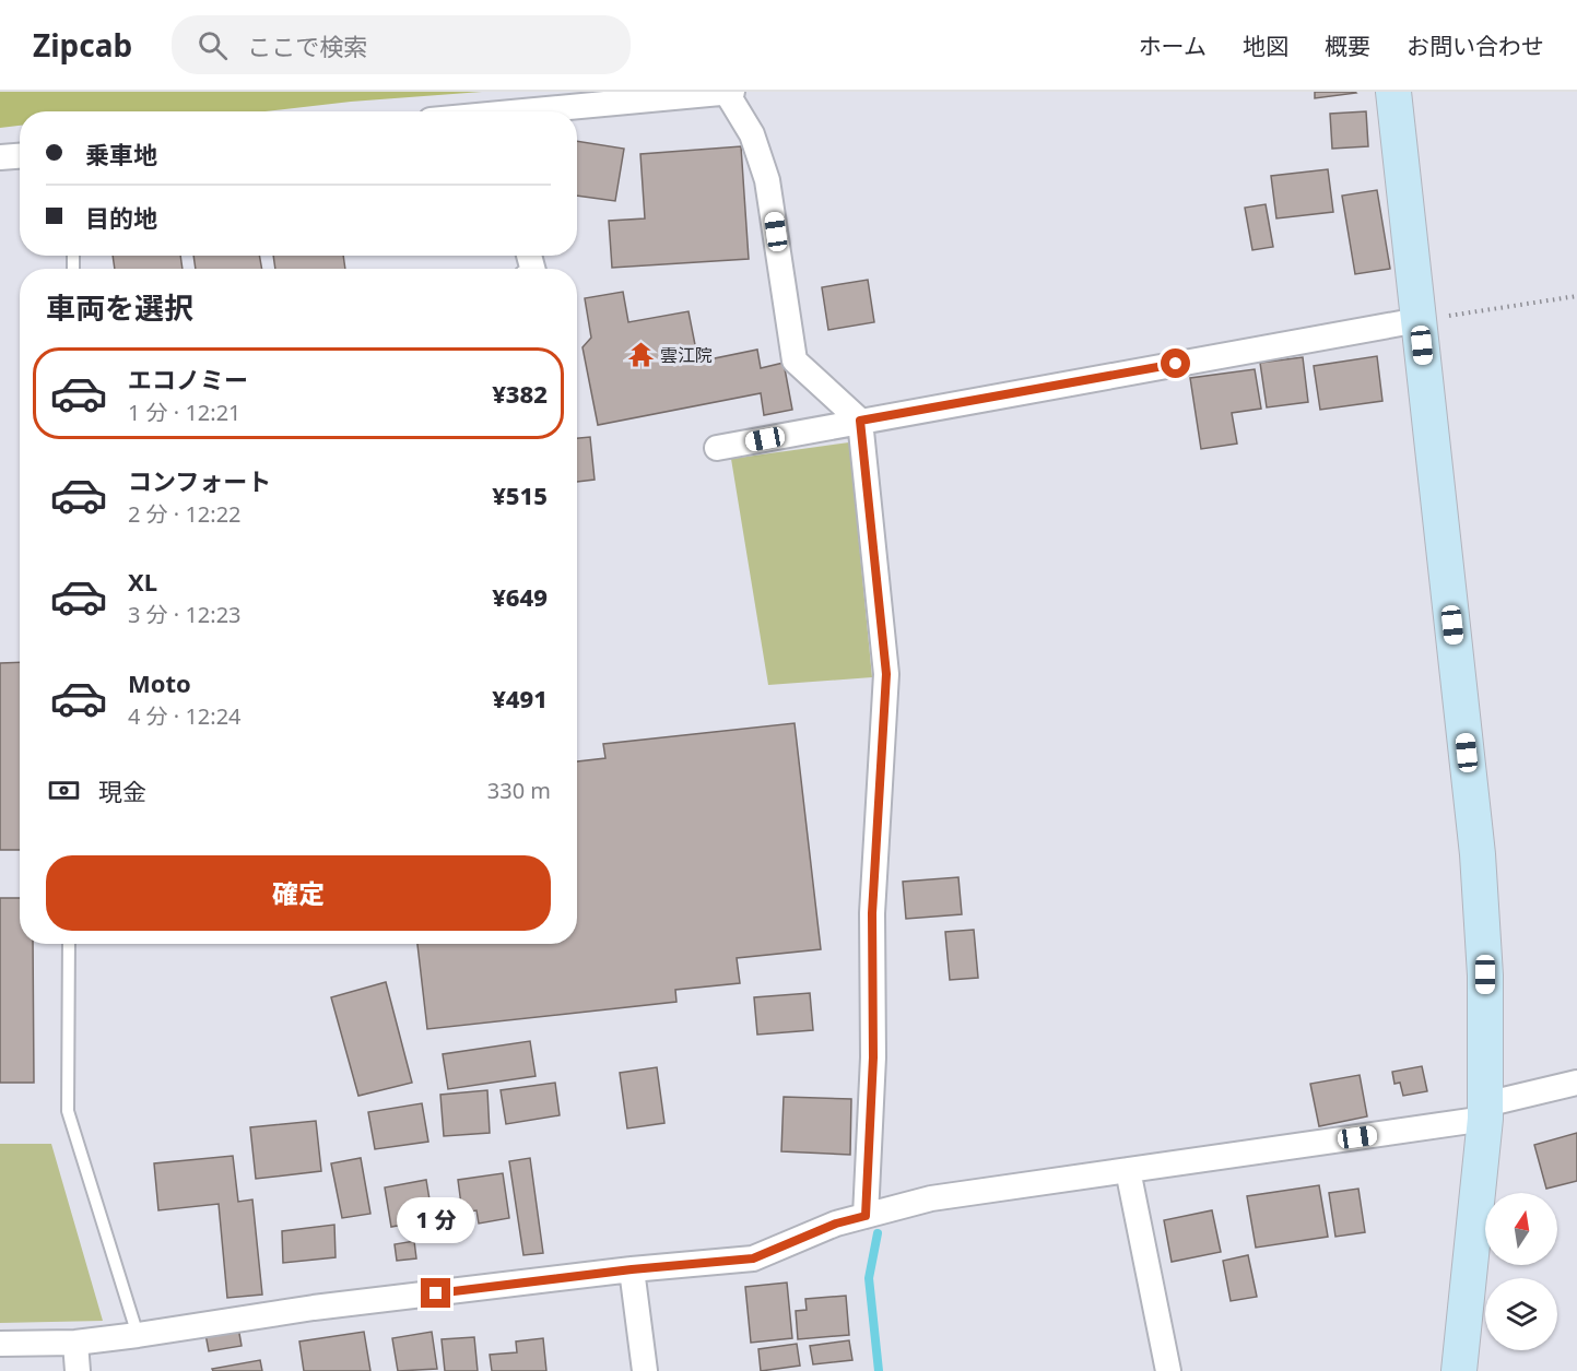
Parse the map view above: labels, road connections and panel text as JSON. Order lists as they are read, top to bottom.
{
  "places": {
    "temple": ["雲江院"]
  },
  "north": "top",
  "page": {
    "header": "Zipcab",
    "search": "ここで検索",
    "nav": [
      "ホーム",
      "地図",
      "概要",
      "お問い合わせ"
    ],
    "banner": ["乗車地", "目的地"],
    "heading": "車両を選択",
    "list": [
      {
        "name": "エコノミー",
        "note": "1 分 · 12:21",
        "value": "¥382"
      },
      {
        "name": "コンフォート",
        "note": "2 分 · 12:22",
        "value": "¥515"
      },
      {
        "name": "XL",
        "note": "3 分 · 12:23",
        "value": "¥649"
      },
      {
        "name": "Moto",
        "note": "4 分 · 12:24",
        "value": "¥491"
      }
    ],
    "pay": ["現金", "330 m"],
    "buttons": "確定",
    "bubble": "1 分"
  }
}
